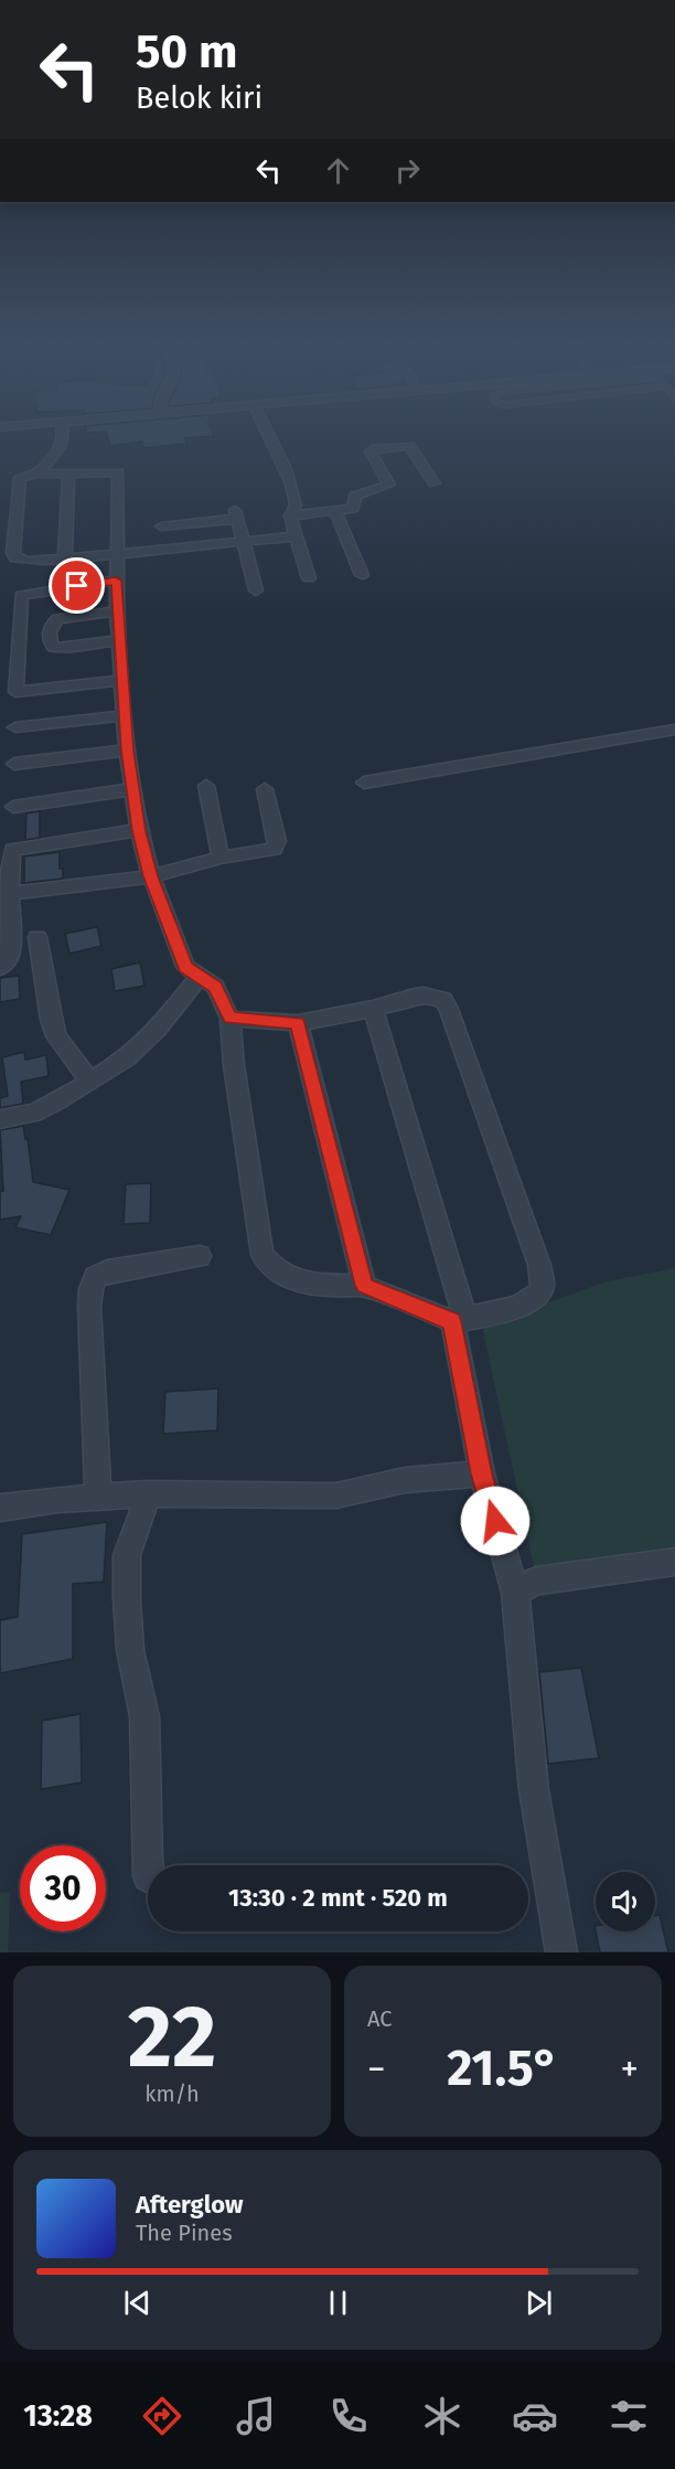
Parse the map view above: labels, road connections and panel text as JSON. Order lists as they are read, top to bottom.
{
  "page": {
    "turn": ["50 m", "Belok kiri"],
    "limit": "30",
    "trip": "13:30 · 2 mnt · 520 m",
    "tile": [
      ["22", "km/h"],
      "AC"
    ],
    "heat": ["−", "21.5°", "+"],
    "song": ["Afterglow", "The Pines"],
    "tabs": "13:28"
  }
}
